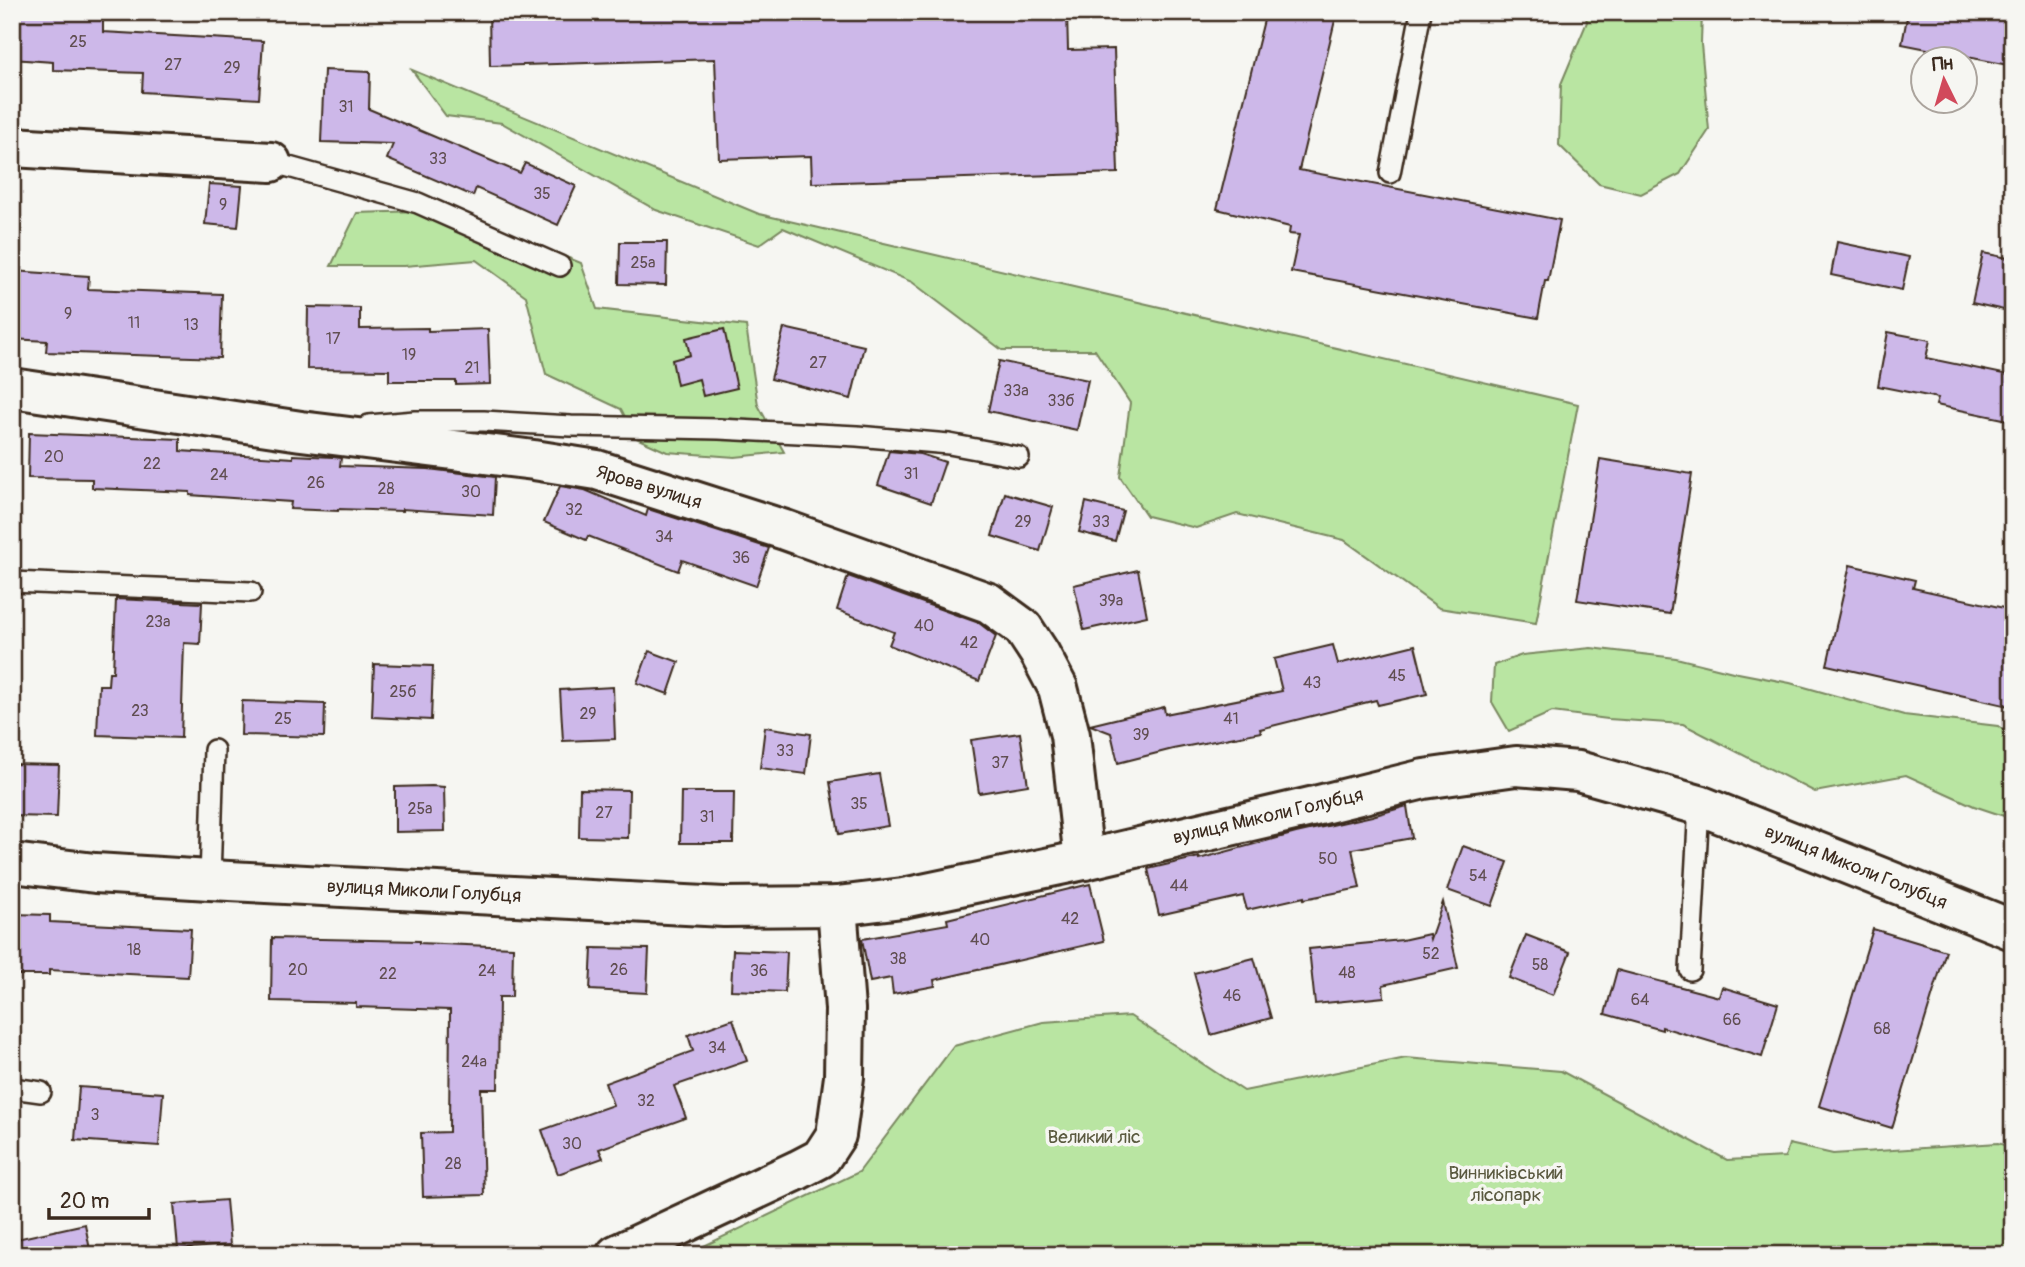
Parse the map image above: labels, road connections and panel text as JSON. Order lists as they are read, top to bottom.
{
  "streets": {
    "street": ["Ярова вулиця", "вулиця Миколи Голубця"]
  },
  "crossings": [
    ["Ярова вулиця", "вулиця Миколи Голубця"]
  ],
  "parks": ["Великий ліс", "Винниківський лісопарк"],
  "house_numbers": [
    "25",
    "27",
    "29",
    "31",
    "33",
    "35",
    "9",
    "25а",
    "9",
    "11",
    "13",
    "17",
    "19",
    "27",
    "21",
    "33а",
    "33б",
    "20",
    "22",
    "31",
    "24",
    "26",
    "28",
    "30",
    "32",
    "29",
    "33",
    "34",
    "36",
    "39а",
    "23а",
    "40",
    "42",
    "45",
    "43",
    "25б",
    "23",
    "29",
    "25",
    "41",
    "39",
    "33",
    "37",
    "35",
    "25а",
    "27",
    "31",
    "50",
    "54",
    "44",
    "42",
    "40",
    "18",
    "52",
    "38",
    "58",
    "20",
    "26",
    "24",
    "36",
    "48",
    "22",
    "46",
    "64",
    "66",
    "68",
    "34",
    "24а",
    "32",
    "3",
    "30",
    "28"
  ],
  "scale_bar": "20 m",
  "north": "top"
}
